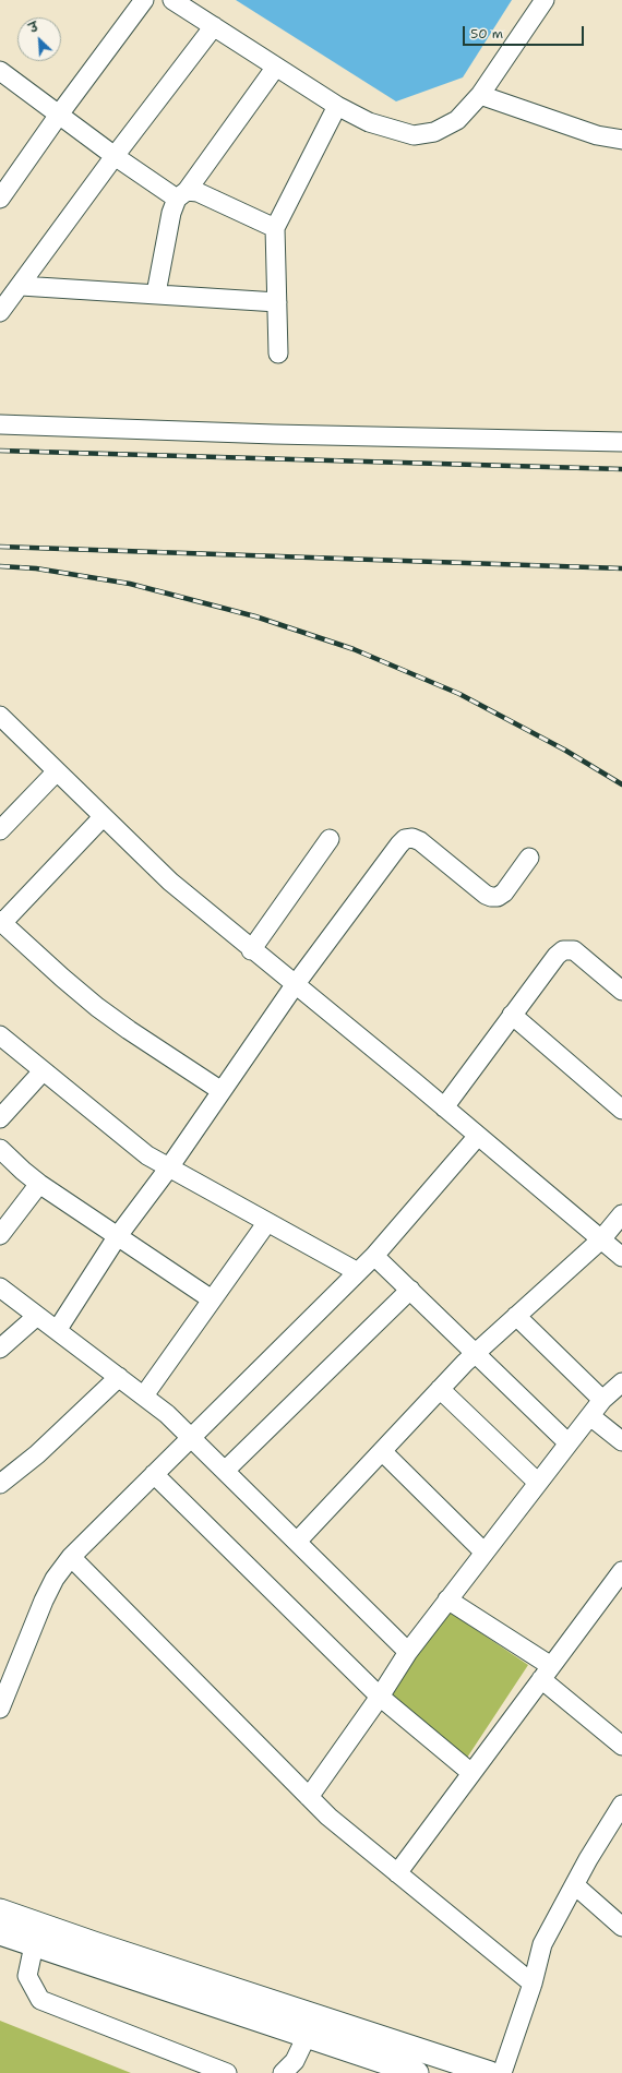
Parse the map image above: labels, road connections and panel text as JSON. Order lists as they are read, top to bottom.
{
  "scale_bar": "50 m",
  "north": "top left"
}
